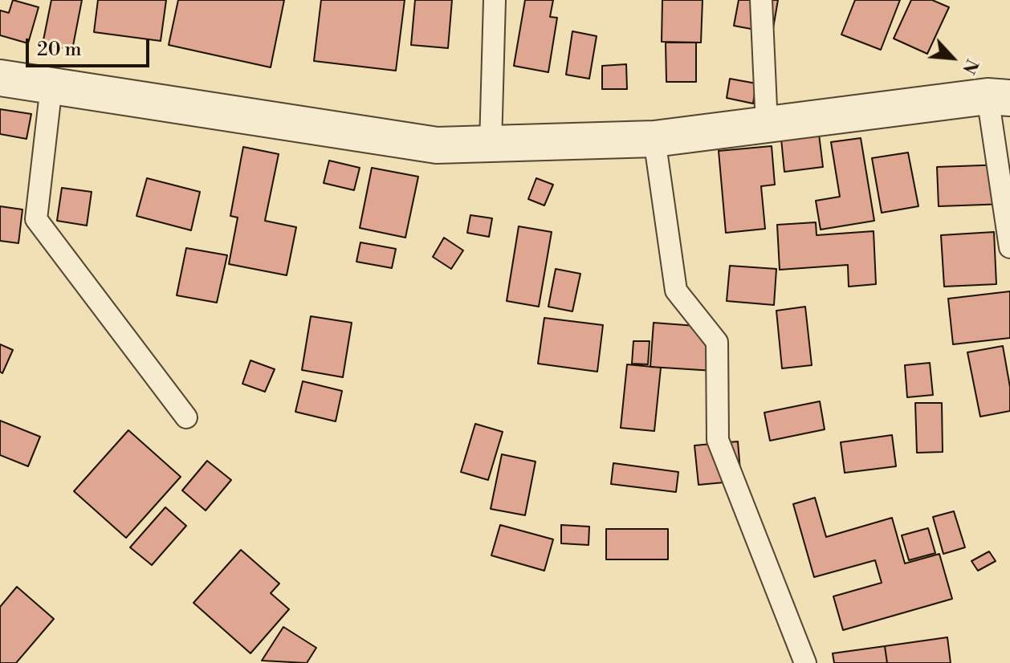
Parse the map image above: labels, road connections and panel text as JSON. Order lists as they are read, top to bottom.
{
  "scale_bar": "20 m",
  "north": "bottom right"
}
